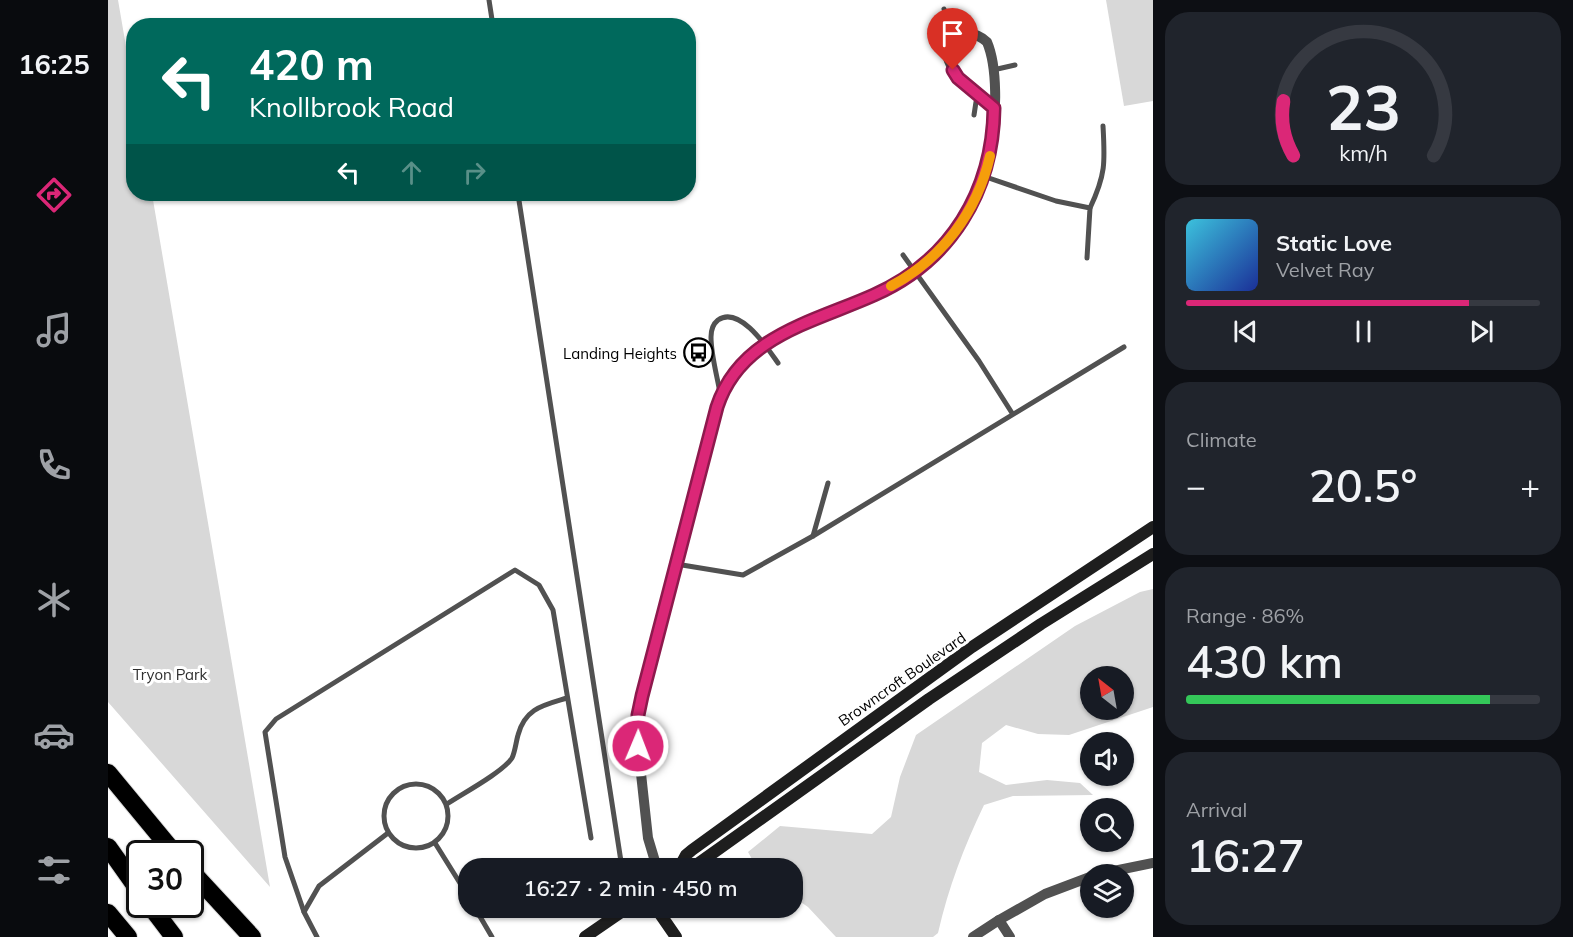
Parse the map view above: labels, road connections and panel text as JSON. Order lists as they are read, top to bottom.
{
  "streets": {
    "main road": ["Browncroft Boulevard"]
  },
  "parks": ["Tryon Park"],
  "places": {
    "bus stop": ["Landing Heights"]
  },
  "north": "top left",
  "page": {
    "tabs": "16:25",
    "turn": ["420 m", "Knollbrook Road"],
    "song": ["Static Love", "Velvet Ray"],
    "tile": [
      "Climate",
      ["Range · 86%", "430 km"],
      ["Arrival", "16:27"]
    ],
    "heat": ["−", "20.5°", "+"],
    "limit": "30",
    "trip": "16:27 · 2 min · 450 m",
    "gauge": ["23", "km/h"]
  }
}
